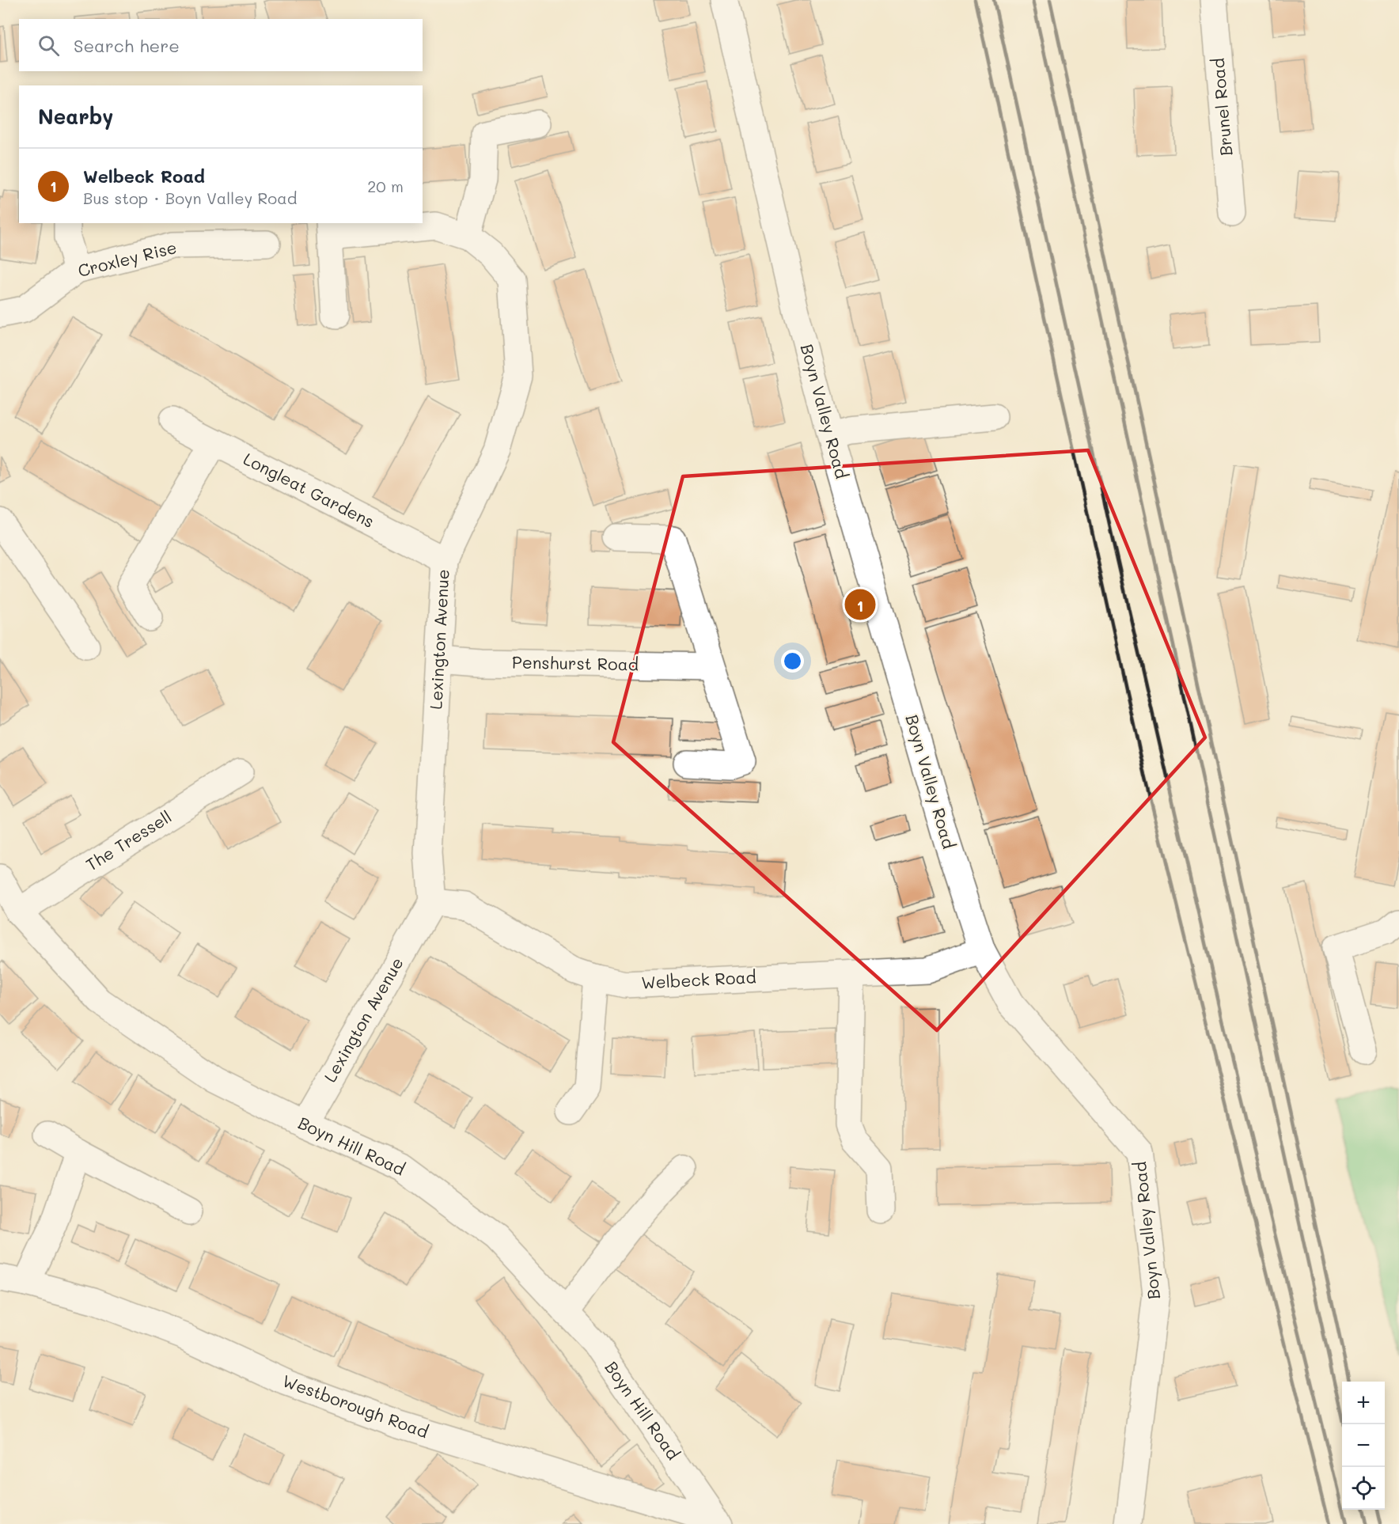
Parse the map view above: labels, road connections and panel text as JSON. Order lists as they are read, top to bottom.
{
  "streets": {
    "street": [
      "Brunel Road",
      "Croxley Rise",
      "Boyn Valley Road",
      "Longleat Gardens",
      "Lexington Avenue",
      "Penshurst Road",
      "The Tressell",
      "Welbeck Road",
      "Boyn Hill Road",
      "Westborough Road"
    ]
  },
  "crossings": [
    ["Boyn Valley Road", "Welbeck Road"],
    ["Longleat Gardens", "Lexington Avenue"],
    ["Lexington Avenue", "Penshurst Road"],
    ["Lexington Avenue", "Welbeck Road"],
    ["Lexington Avenue", "Boyn Hill Road"],
    ["The Tressell", "Boyn Hill Road"],
    ["Boyn Hill Road", "Westborough Road"]
  ],
  "page": {
    "search": "Search here",
    "heading": "Nearby",
    "list": [
      {
        "mark": "1",
        "name": "Welbeck Road",
        "note": "Bus stop · Boyn Valley Road",
        "value": "20 m"
      }
    ],
    "pins": "1",
    "map_buttons": ["+", "−"]
  }
}
